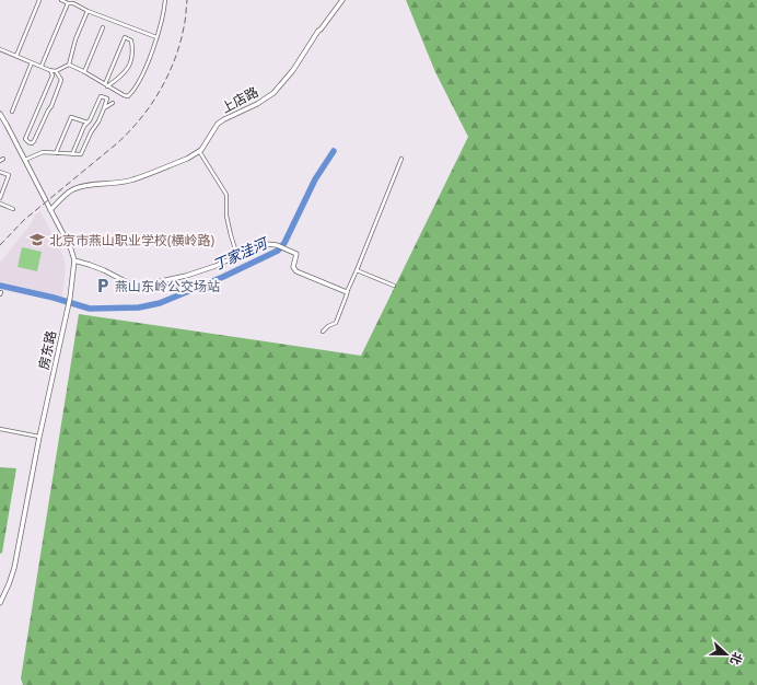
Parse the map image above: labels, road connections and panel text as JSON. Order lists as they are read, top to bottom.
{
  "streets": {
    "street": ["上店路", "房东路"]
  },
  "crossings": [
    ["上店路", "房东路"]
  ],
  "water": ["丁家洼河"],
  "places": {
    "school or university": ["北京市燕山职业学校(横岭路)"],
    "parking": ["燕山东岭公交场站"]
  },
  "north": "right"
}
